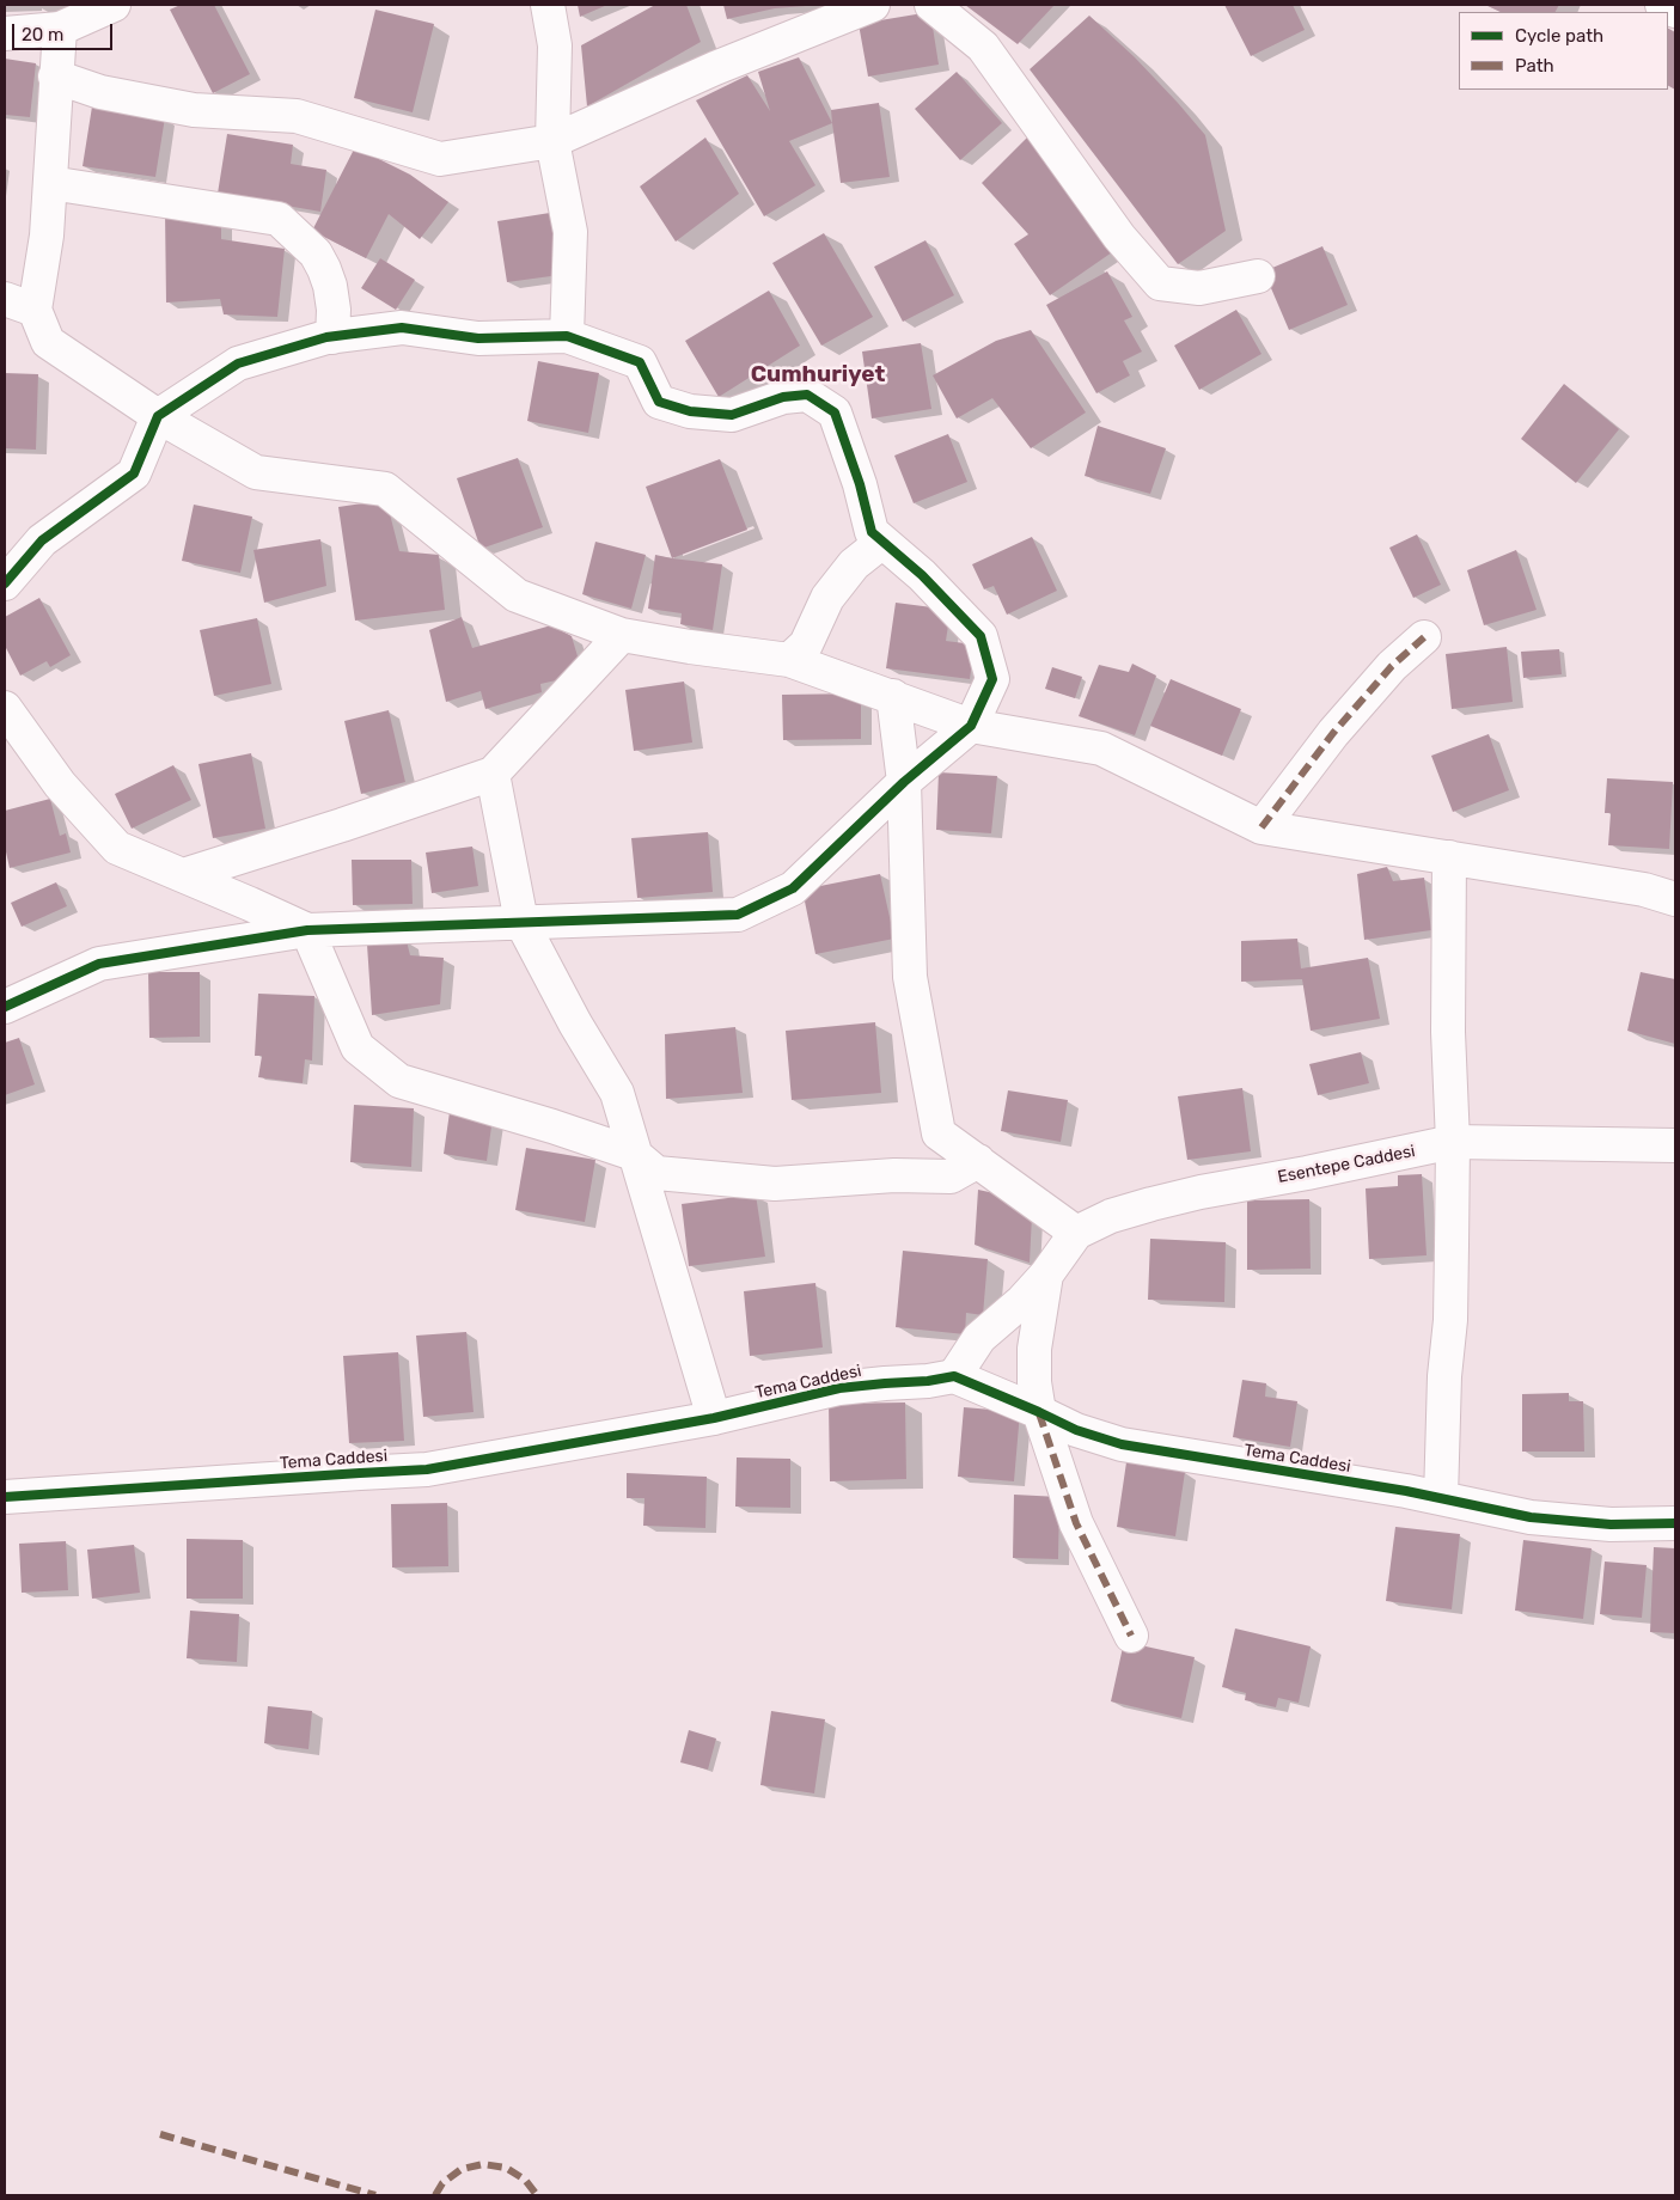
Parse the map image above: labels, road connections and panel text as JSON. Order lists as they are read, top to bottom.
{
  "streets": {
    "street": ["Esentepe Caddesi", "Tema Caddesi"]
  },
  "crossings": [
    ["Esentepe Caddesi", "Tema Caddesi"]
  ],
  "districts": ["Cumhuriyet"],
  "legend": ["Cycle path", "Path"],
  "scale_bar": "20 m"
}
